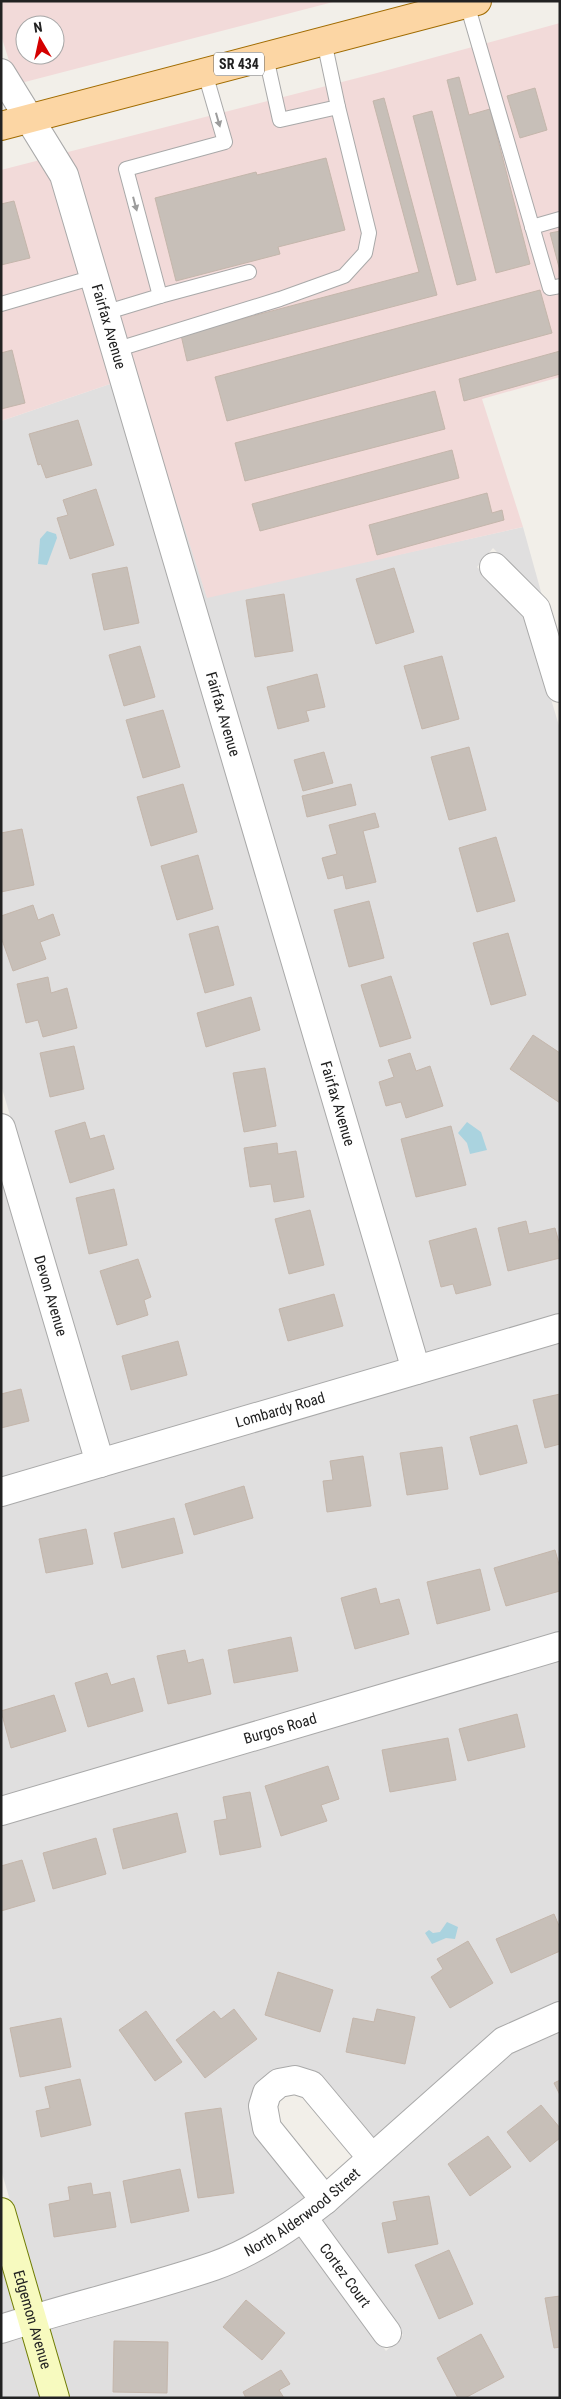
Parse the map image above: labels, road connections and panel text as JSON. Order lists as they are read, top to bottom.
{
  "streets": {
    "main road": ["SR 434"],
    "street": [
      "Fairfax Avenue",
      "Devon Avenue",
      "Lombardy Road",
      "Burgos Road",
      "North Alderwood Street",
      "Cortez Court",
      "Edgemon Avenue"
    ]
  },
  "crossings": [
    ["SR 434", "Fairfax Avenue"],
    ["Fairfax Avenue", "Lombardy Road"],
    ["Devon Avenue", "Lombardy Road"],
    ["North Alderwood Street", "Cortez Court"],
    ["North Alderwood Street", "Edgemon Avenue"]
  ],
  "north": "top"
}
